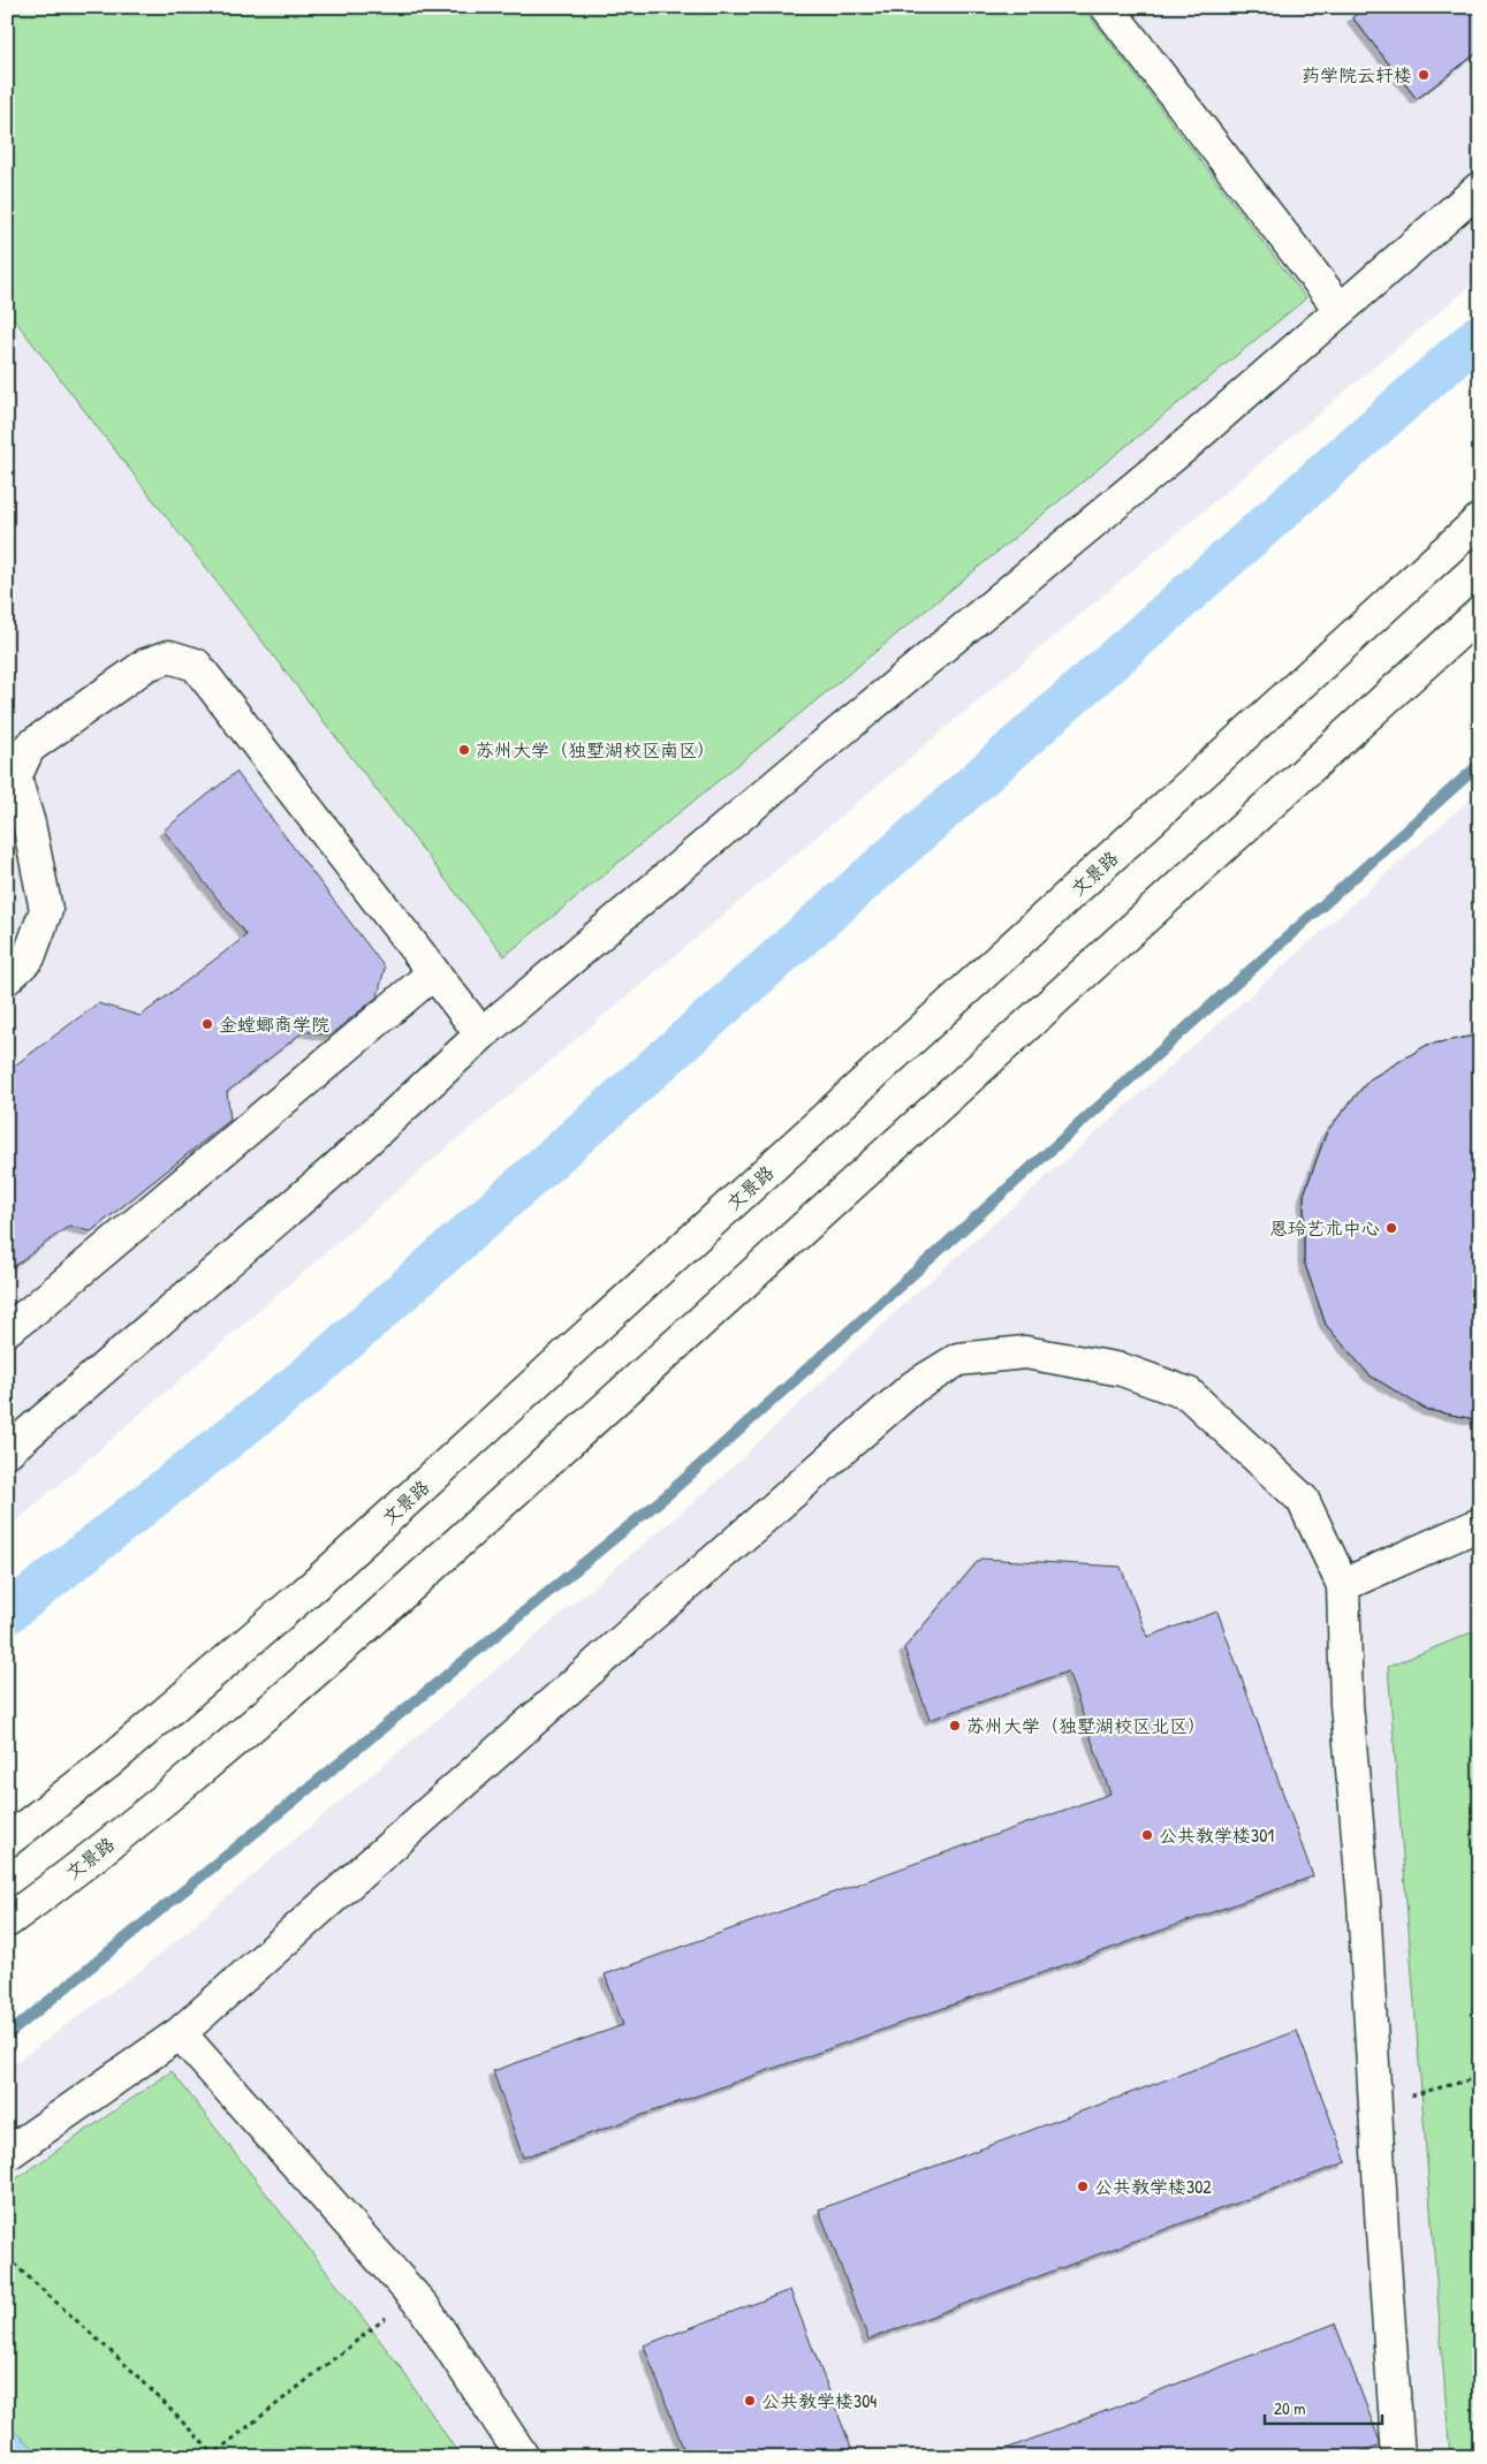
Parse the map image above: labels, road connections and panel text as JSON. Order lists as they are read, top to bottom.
{
  "streets": {
    "main road": ["文景路"]
  },
  "places": [
    "药学院云轩楼",
    "苏州大学（独墅湖校区南区）",
    "金螳螂商学院",
    "恩玲艺术中心",
    "苏州大学（独墅湖校区北区）",
    "公共教学楼301",
    "公共教学楼302",
    "公共教学楼304"
  ],
  "scale_bar": "20 m"
}
